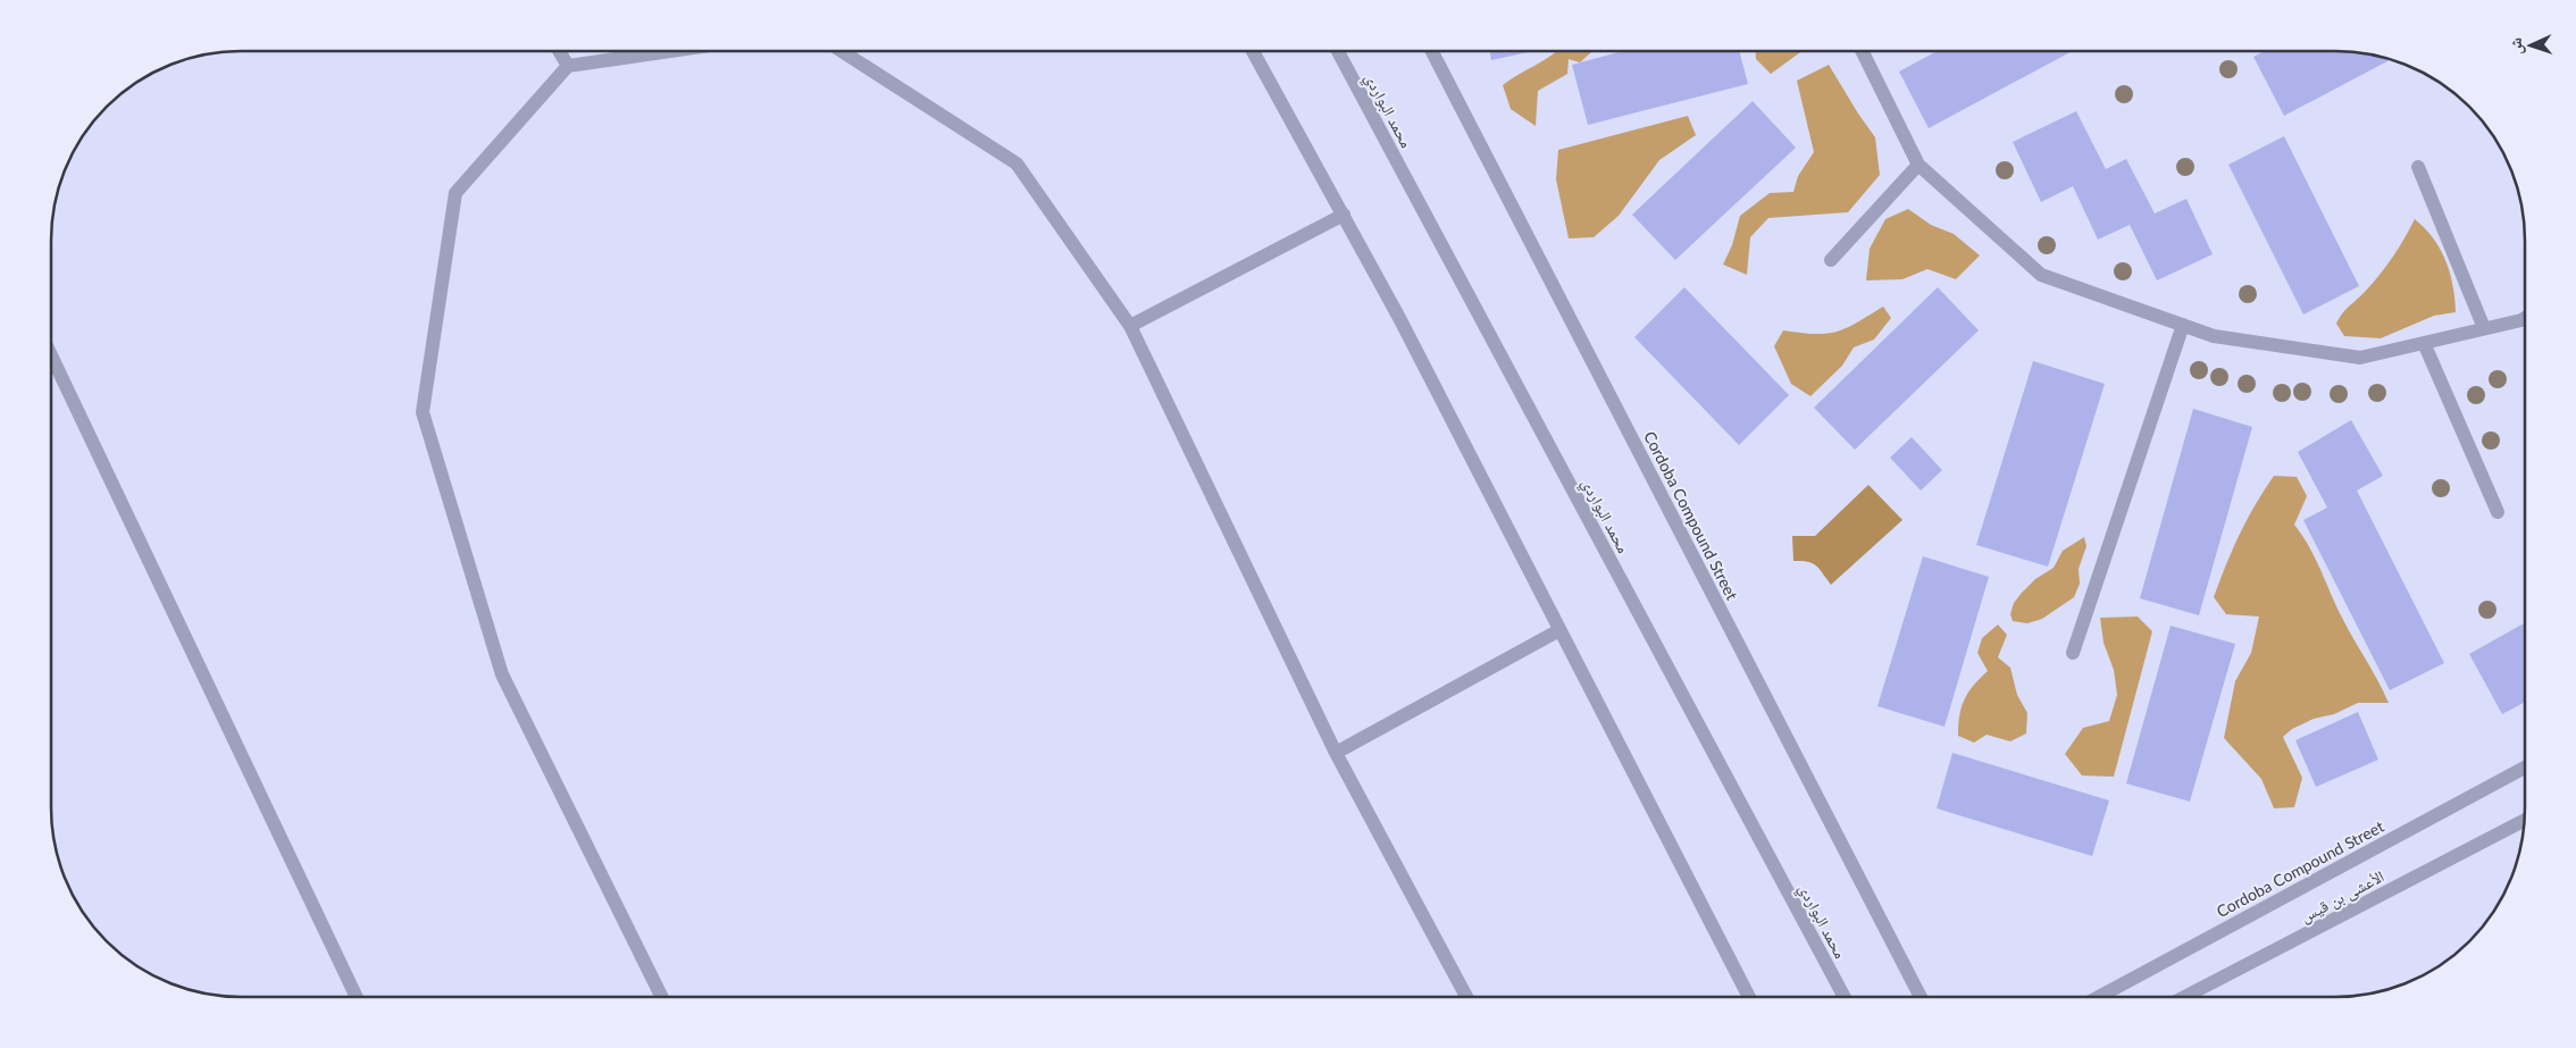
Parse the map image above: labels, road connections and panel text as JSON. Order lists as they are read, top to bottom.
{
  "streets": {
    "street": ["محمد البواردي", "Cordoba Compound Street", "الأعشى بن قيس"]
  },
  "north": "left"
}
